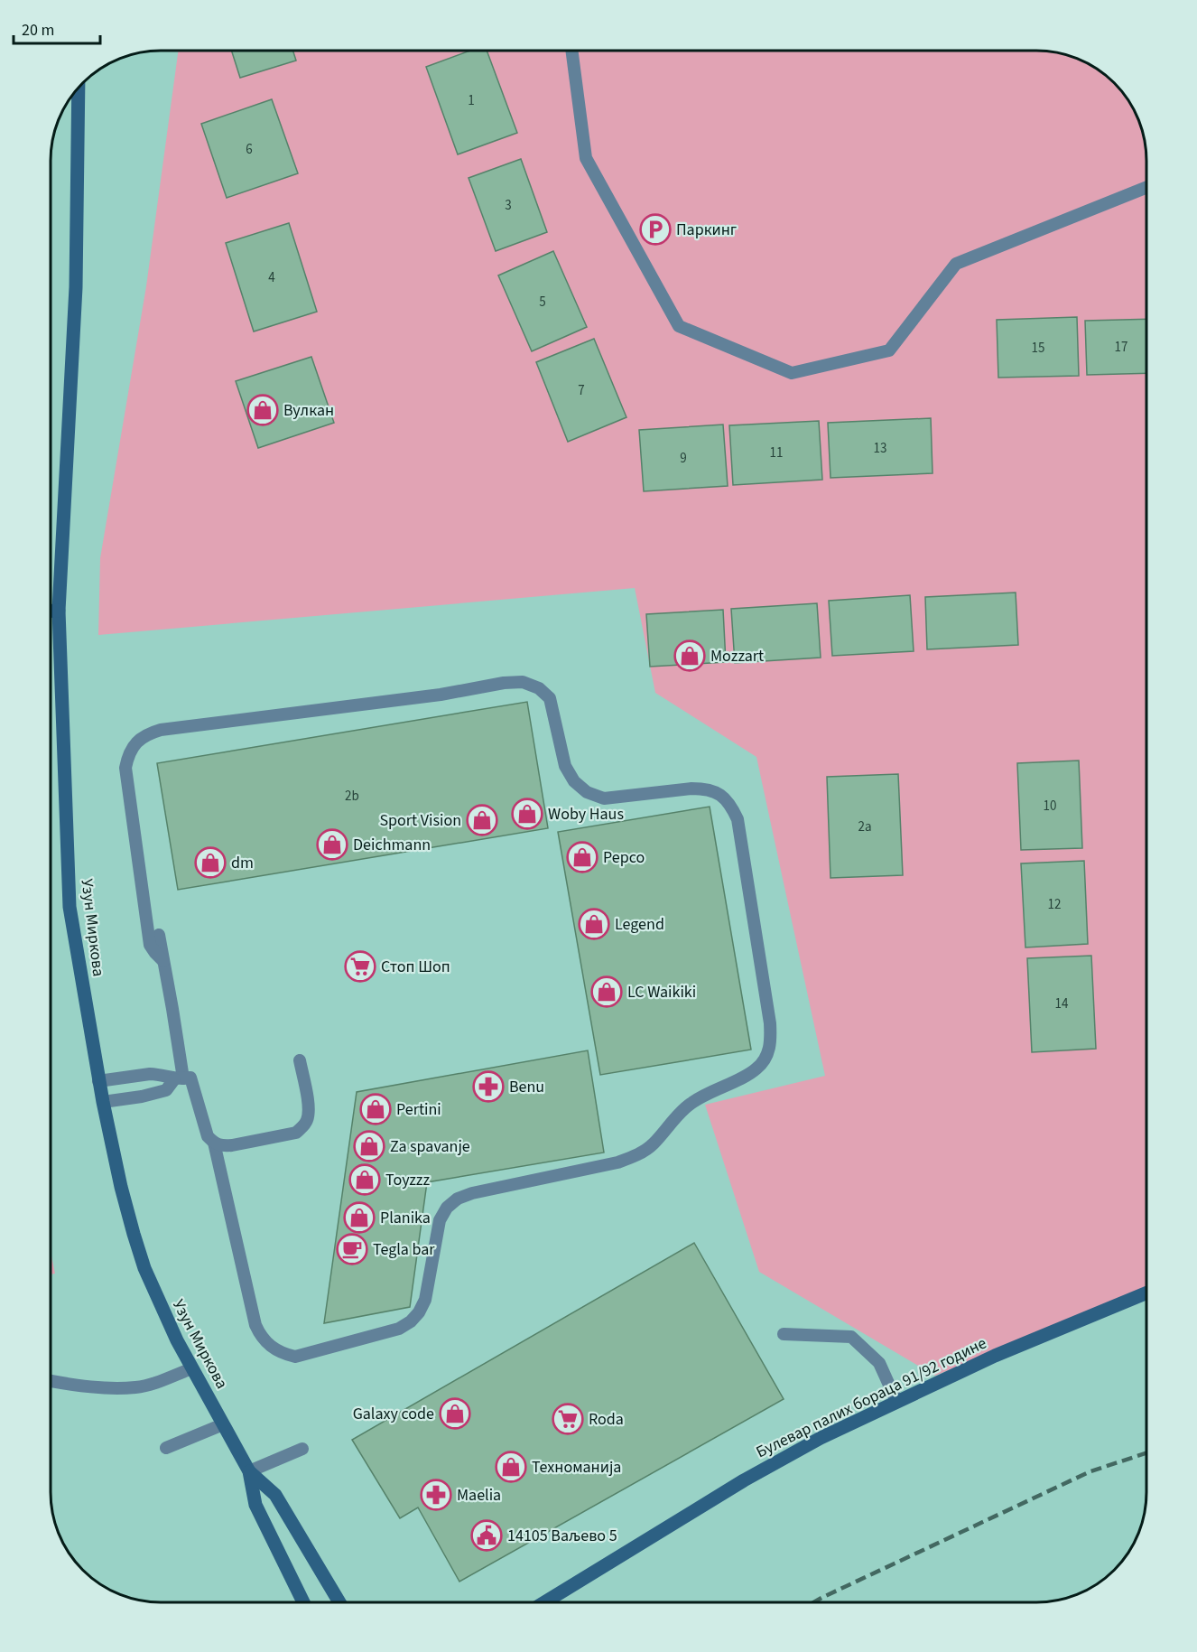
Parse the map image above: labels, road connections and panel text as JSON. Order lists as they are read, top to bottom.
{
  "streets": {
    "street": ["Узун Миркова", "Булевар палих бораца 91/92 године"]
  },
  "places": {
    "parking": ["Паркинг"],
    "shop": [
      "Вулкан",
      "Mozzart",
      "Woby Haus",
      "Sport Vision",
      "Deichmann",
      "Pepco",
      "dm",
      "Legend",
      "LC Waikiki",
      "Pertini",
      "Za spavanje",
      "Toyzzz",
      "Planika",
      "Galaxy code",
      "Техноманија"
    ],
    "supermarket": ["Стоп Шоп", "Roda"],
    "pharmacy": ["Benu", "Maelia"],
    "cafe": ["Tegla bar"],
    "public building": ["14105 Ваљево 5"]
  },
  "house_numbers": [
    "1",
    "6",
    "3",
    "4",
    "5",
    "17",
    "15",
    "7",
    "13",
    "11",
    "9",
    "2b",
    "10",
    "2a",
    "12",
    "14"
  ],
  "scale_bar": "20 m"
}
